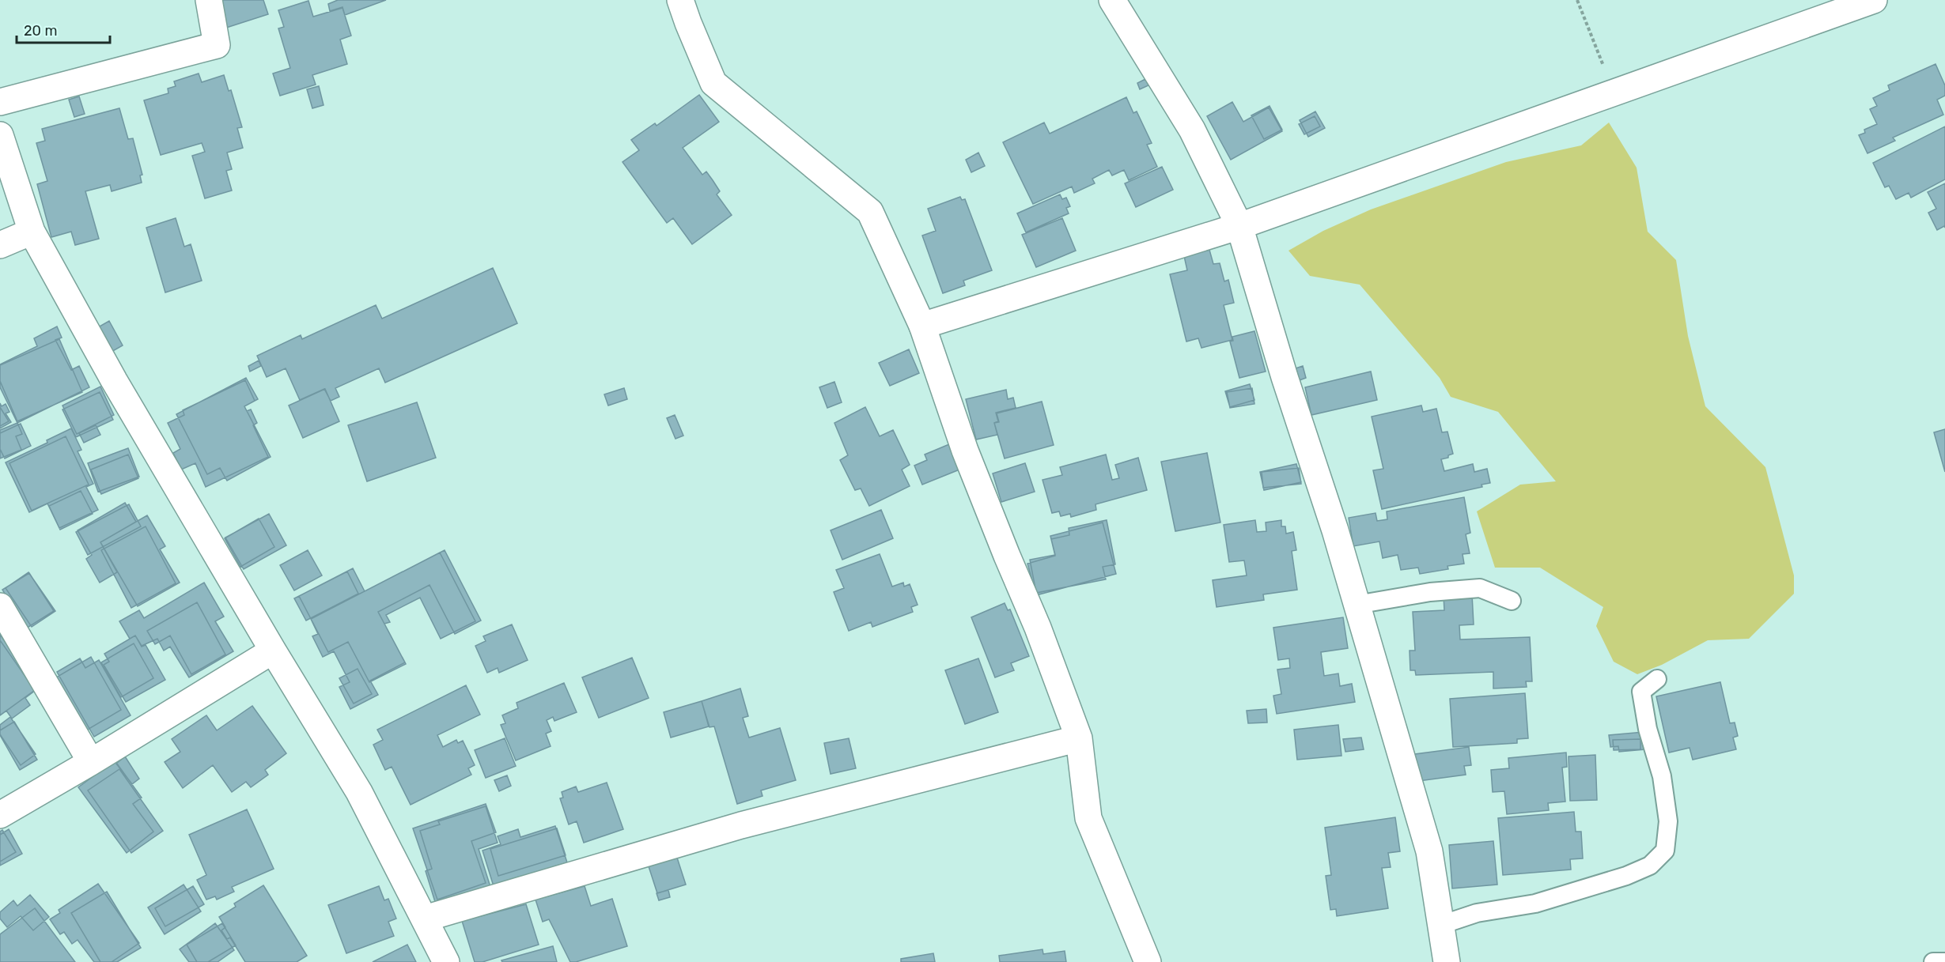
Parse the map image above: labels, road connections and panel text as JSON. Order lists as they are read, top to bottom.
{
  "scale_bar": "20 m"
}
